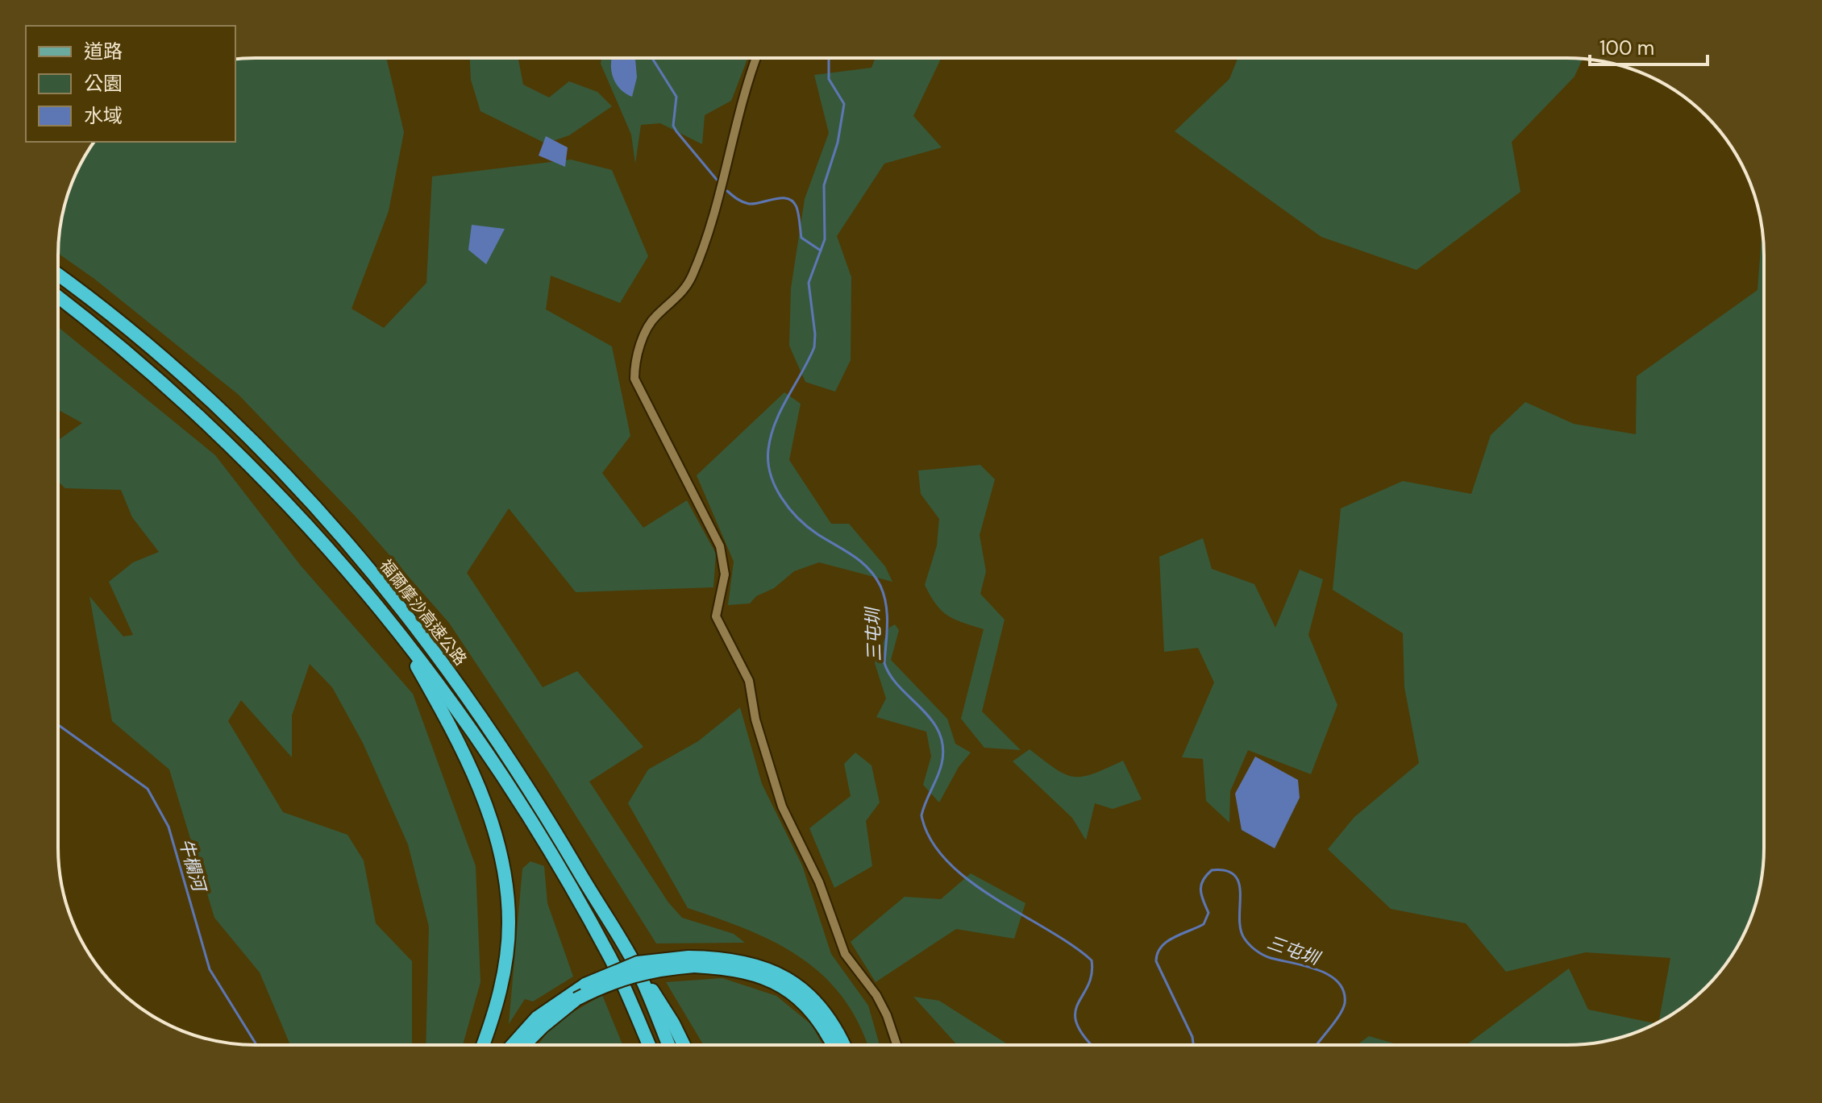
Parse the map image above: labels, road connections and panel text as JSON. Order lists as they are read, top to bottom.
{
  "streets": {
    "highway": ["福爾摩沙高速公路"]
  },
  "water": ["三屯圳", "牛欄河"],
  "legend": ["道路", "公園", "水域"],
  "scale_bar": "100 m"
}
